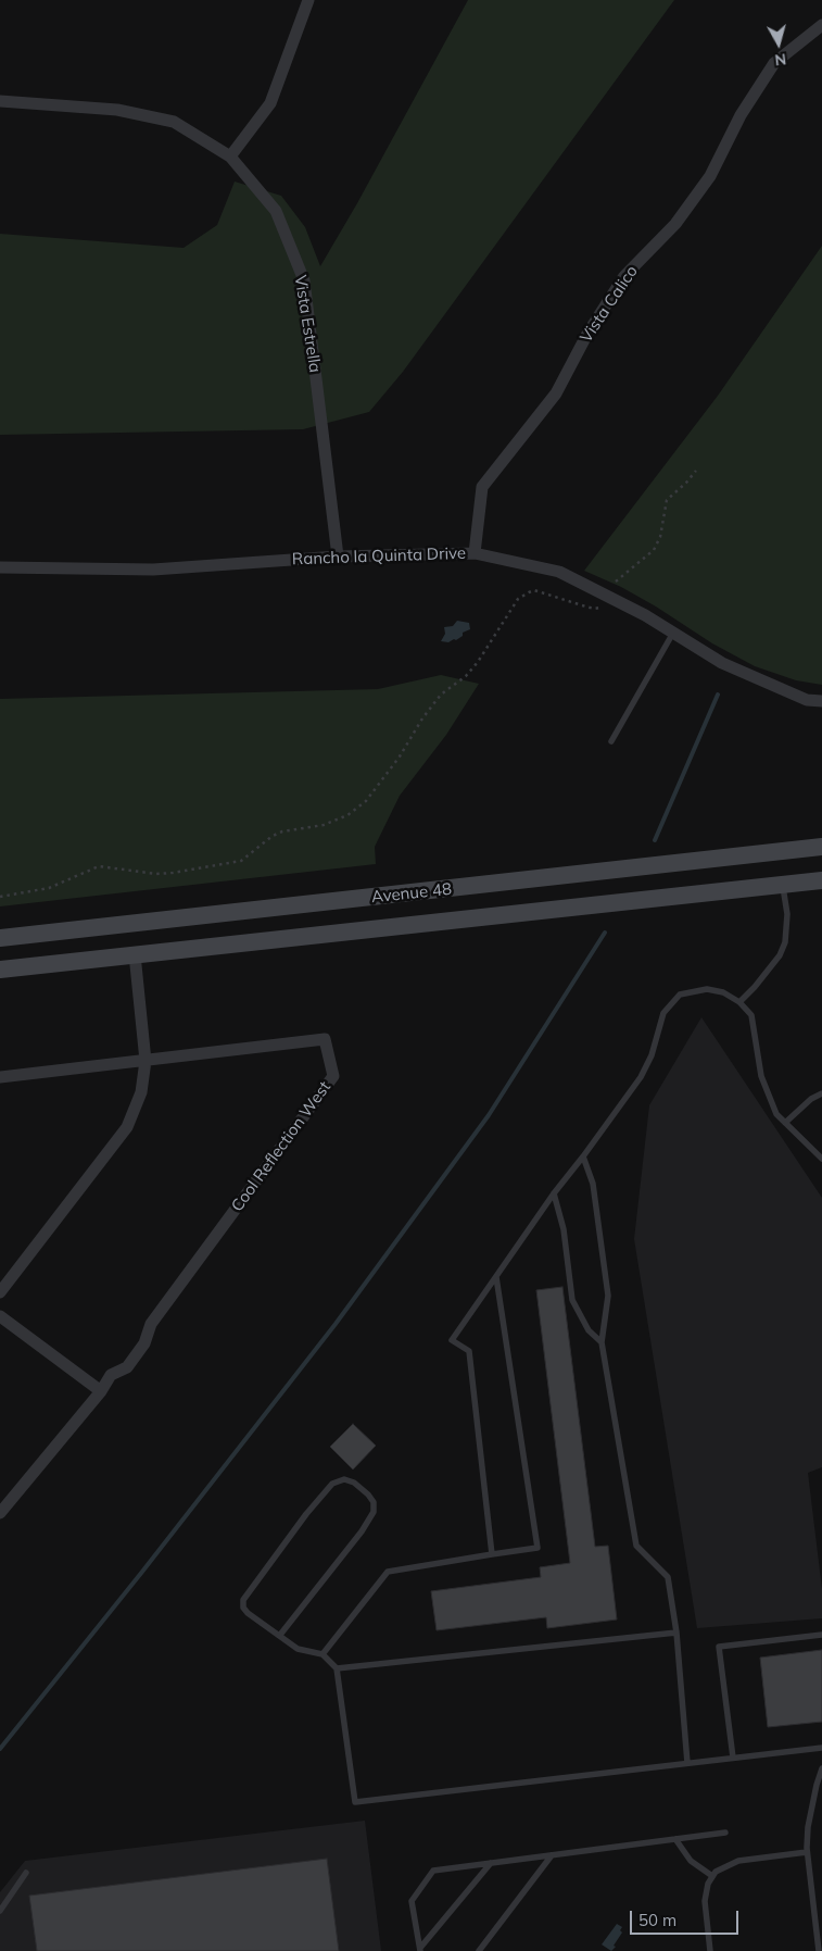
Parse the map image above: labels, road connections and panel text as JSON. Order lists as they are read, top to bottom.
{
  "streets": {
    "main road": ["Avenue 48"],
    "street": [
      "Vista Calico",
      "Vista Estrella",
      "Rancho la Quinta Drive",
      "Cool Reflection West"
    ]
  },
  "crossings": [
    ["Vista Calico", "Rancho la Quinta Drive"],
    ["Vista Estrella", "Rancho la Quinta Drive"]
  ],
  "scale_bar": "50 m",
  "north": "bottom"
}
